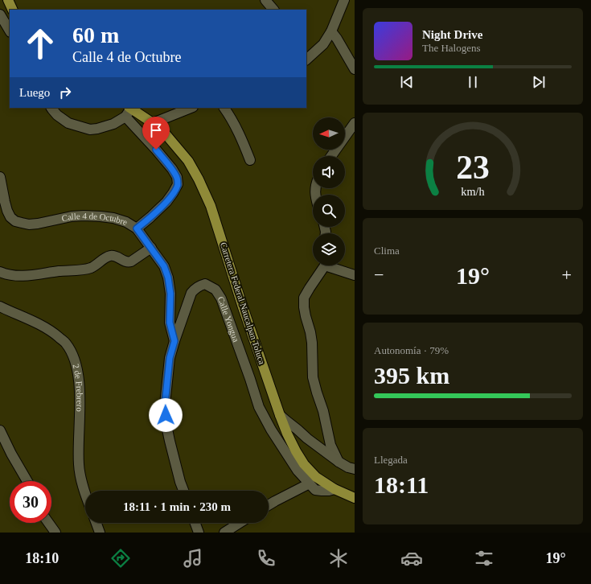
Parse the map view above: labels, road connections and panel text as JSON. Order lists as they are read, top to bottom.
{
  "streets": {
    "main road": ["Carretera Federal Naucalpan Toluca"],
    "street": ["Calle 4 de Octubre", "Calle Yongua", "2 de Frebrero"]
  },
  "crossings": [
    ["Calle 4 de Octubre", "Calle Yongua"],
    ["Carretera Federal Naucalpan Toluca", "Calle Yongua"]
  ],
  "north": "left",
  "page": {
    "turn": ["60 m", "Calle 4 de Octubre"],
    "song": ["Night Drive", "The Halogens"],
    "then": "Luego",
    "tile": [
      "Clima",
      ["Autonomía · 79%", "395 km"],
      ["Llegada", "18:11"]
    ],
    "heat": ["−", "19°", "+"],
    "limit": "30",
    "trip": "18:11 · 1 min · 230 m",
    "tabs": ["18:10", "19°"],
    "gauge": ["23", "km/h"]
  }
}
